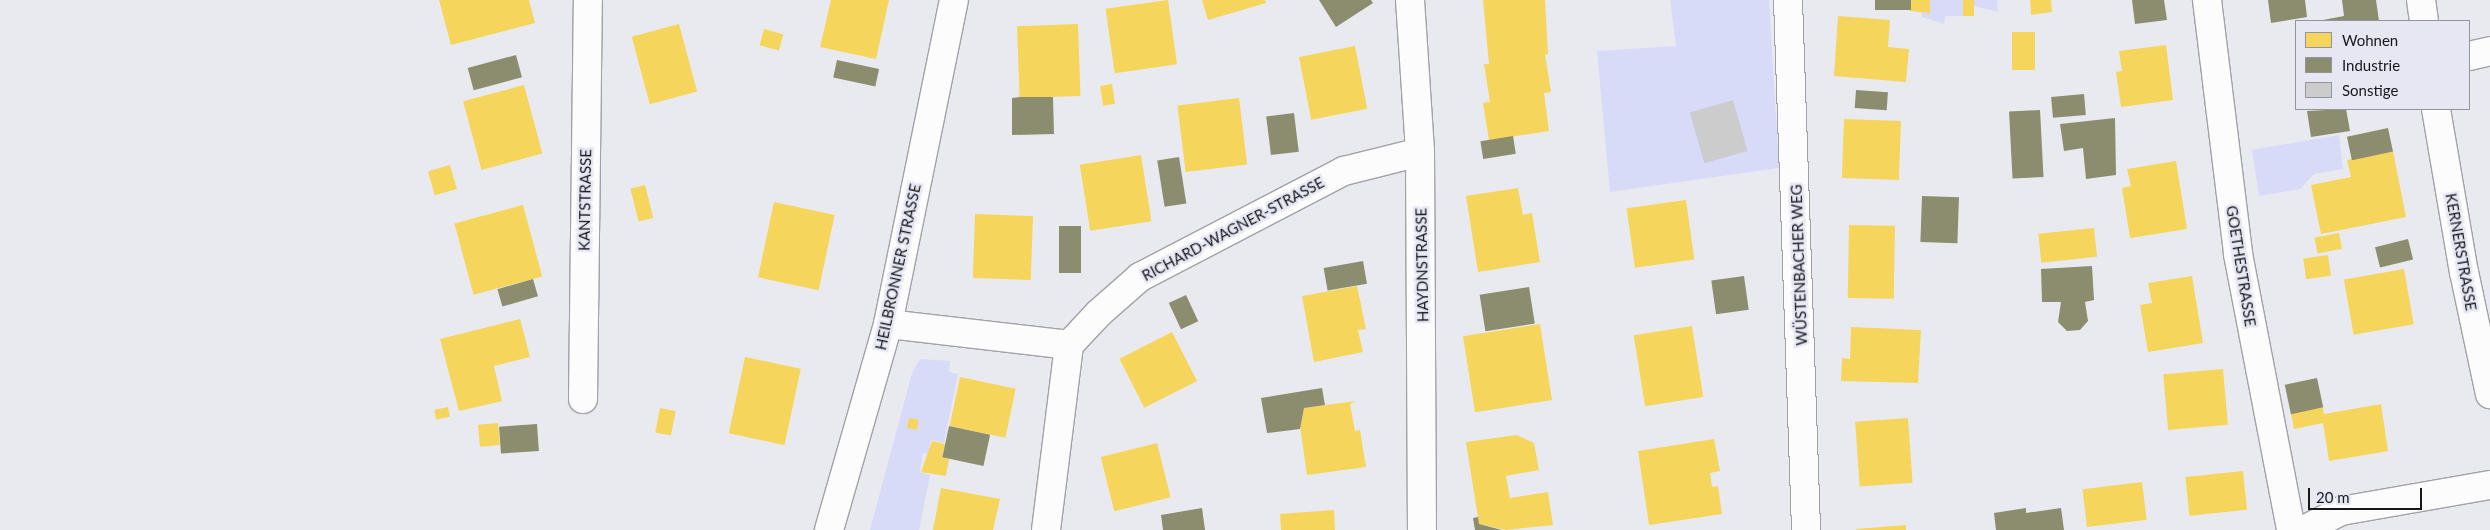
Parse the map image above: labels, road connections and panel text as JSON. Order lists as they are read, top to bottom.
{
  "streets": {
    "street": [
      "KANTSTRASSE",
      "RICHARD-WAGNER-STRASSE",
      "KERNERSTRASSE",
      "HAYDNSTRASSE",
      "WÜSTENBACHER WEG",
      "GOETHESTRASSE",
      "HEILBRONNER STRASSE"
    ]
  },
  "crossings": [
    ["RICHARD-WAGNER-STRASSE", "HAYDNSTRASSE"]
  ],
  "legend": ["Wohnen", "Industrie", "Sonstige"],
  "scale_bar": "20 m"
}
